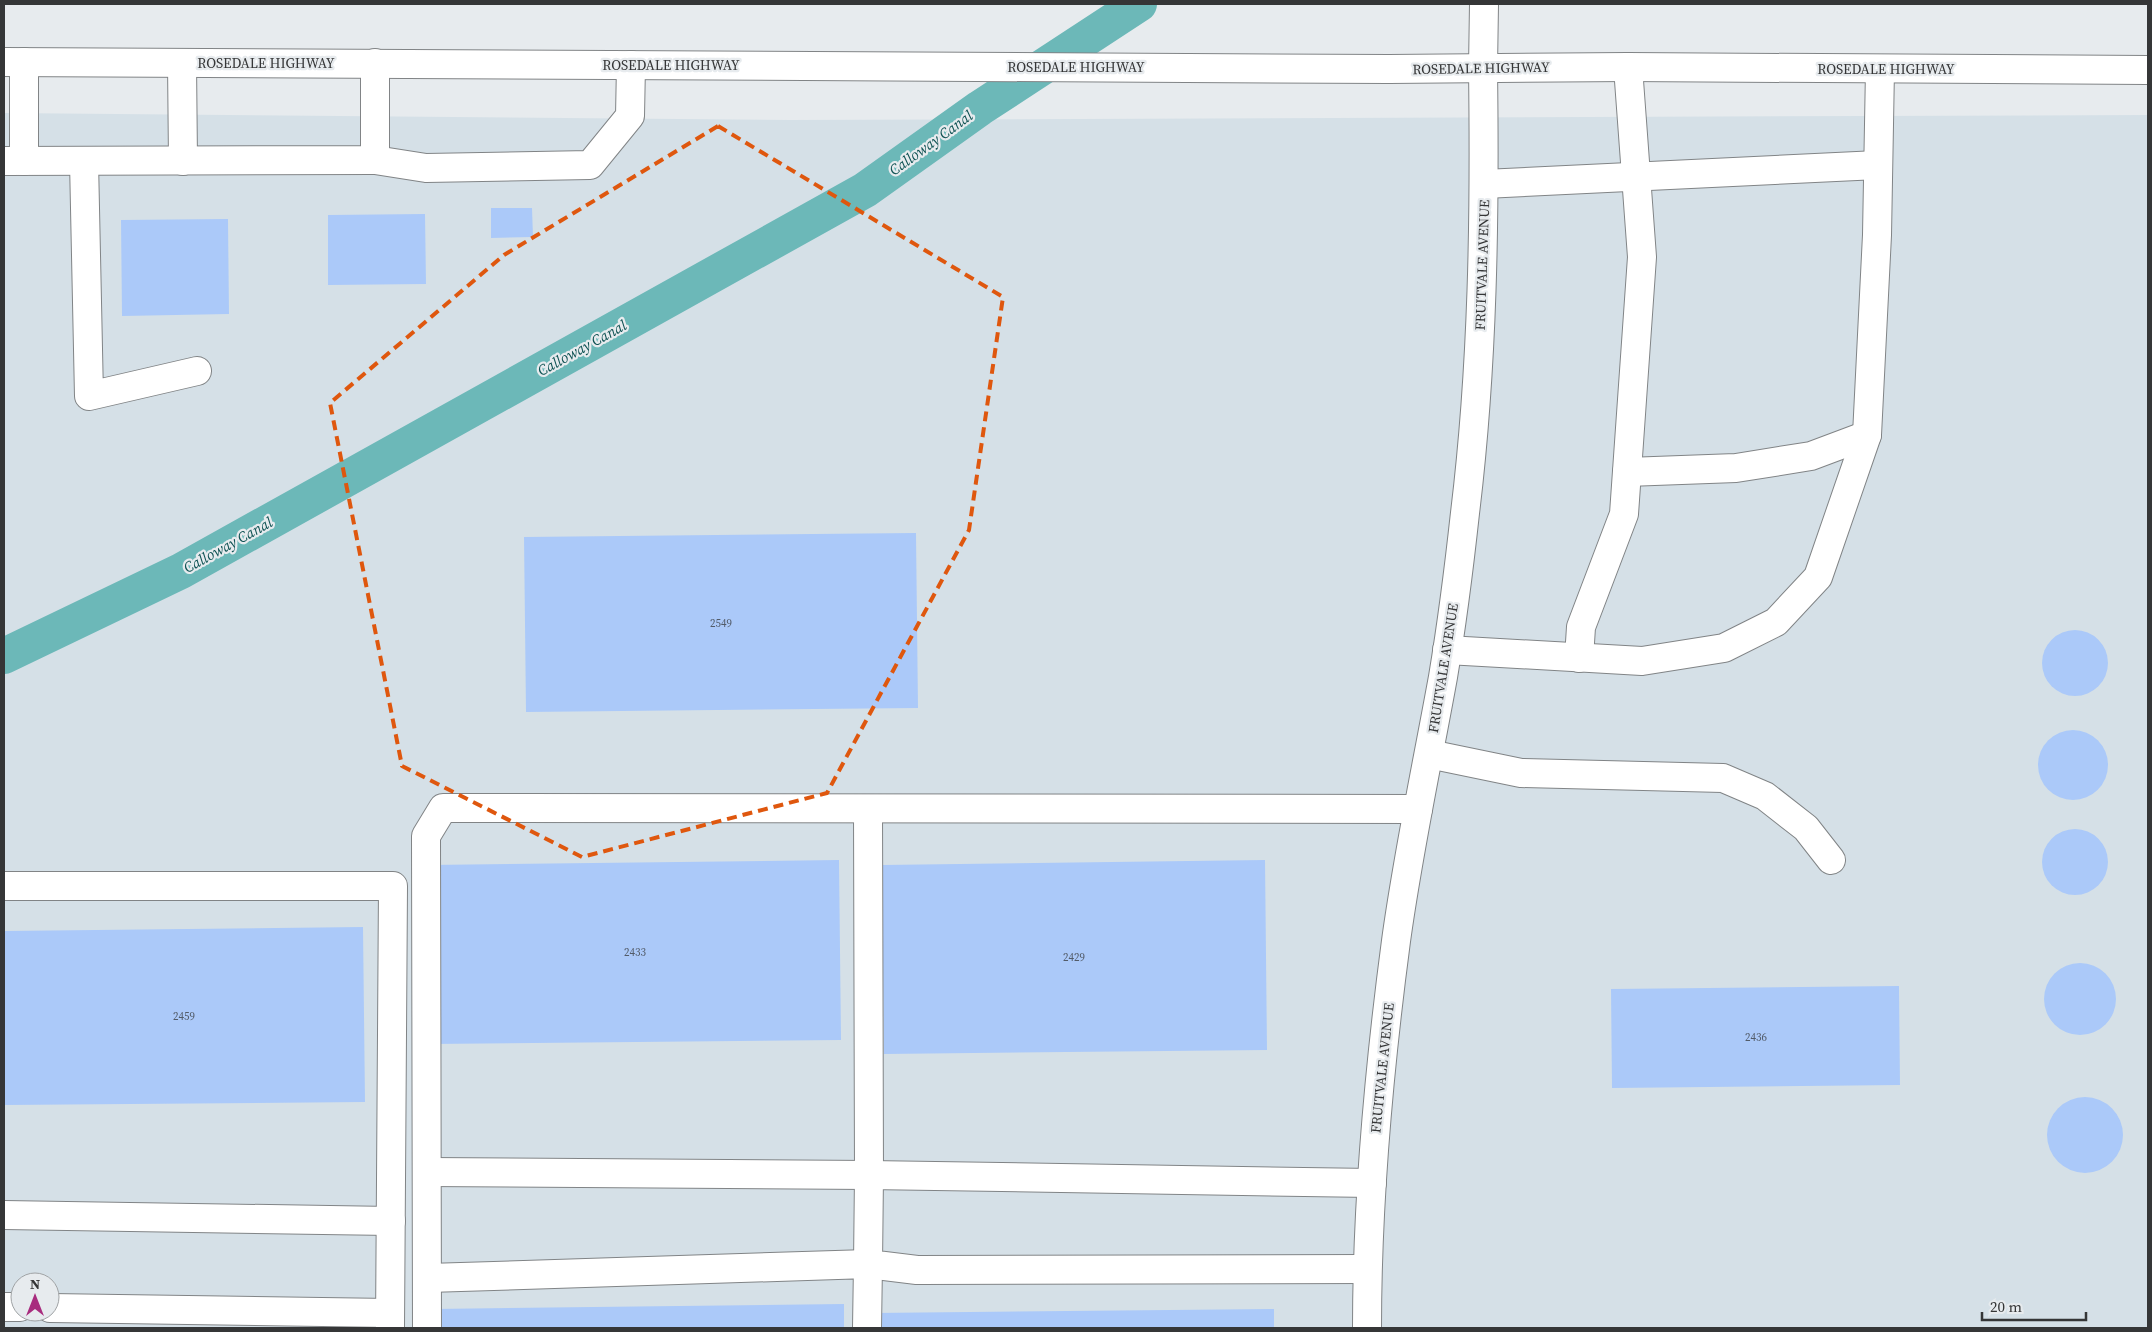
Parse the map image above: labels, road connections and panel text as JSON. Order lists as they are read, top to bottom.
{
  "streets": {
    "main road": ["ROSEDALE HIGHWAY", "FRUITVALE AVENUE"]
  },
  "crossings": [
    ["ROSEDALE HIGHWAY", "FRUITVALE AVENUE"]
  ],
  "water": ["Calloway Canal"],
  "house_numbers": [
    "2549",
    "2433",
    "2429",
    "2459",
    "2436"
  ],
  "scale_bar": "20 m",
  "north": "top"
}
